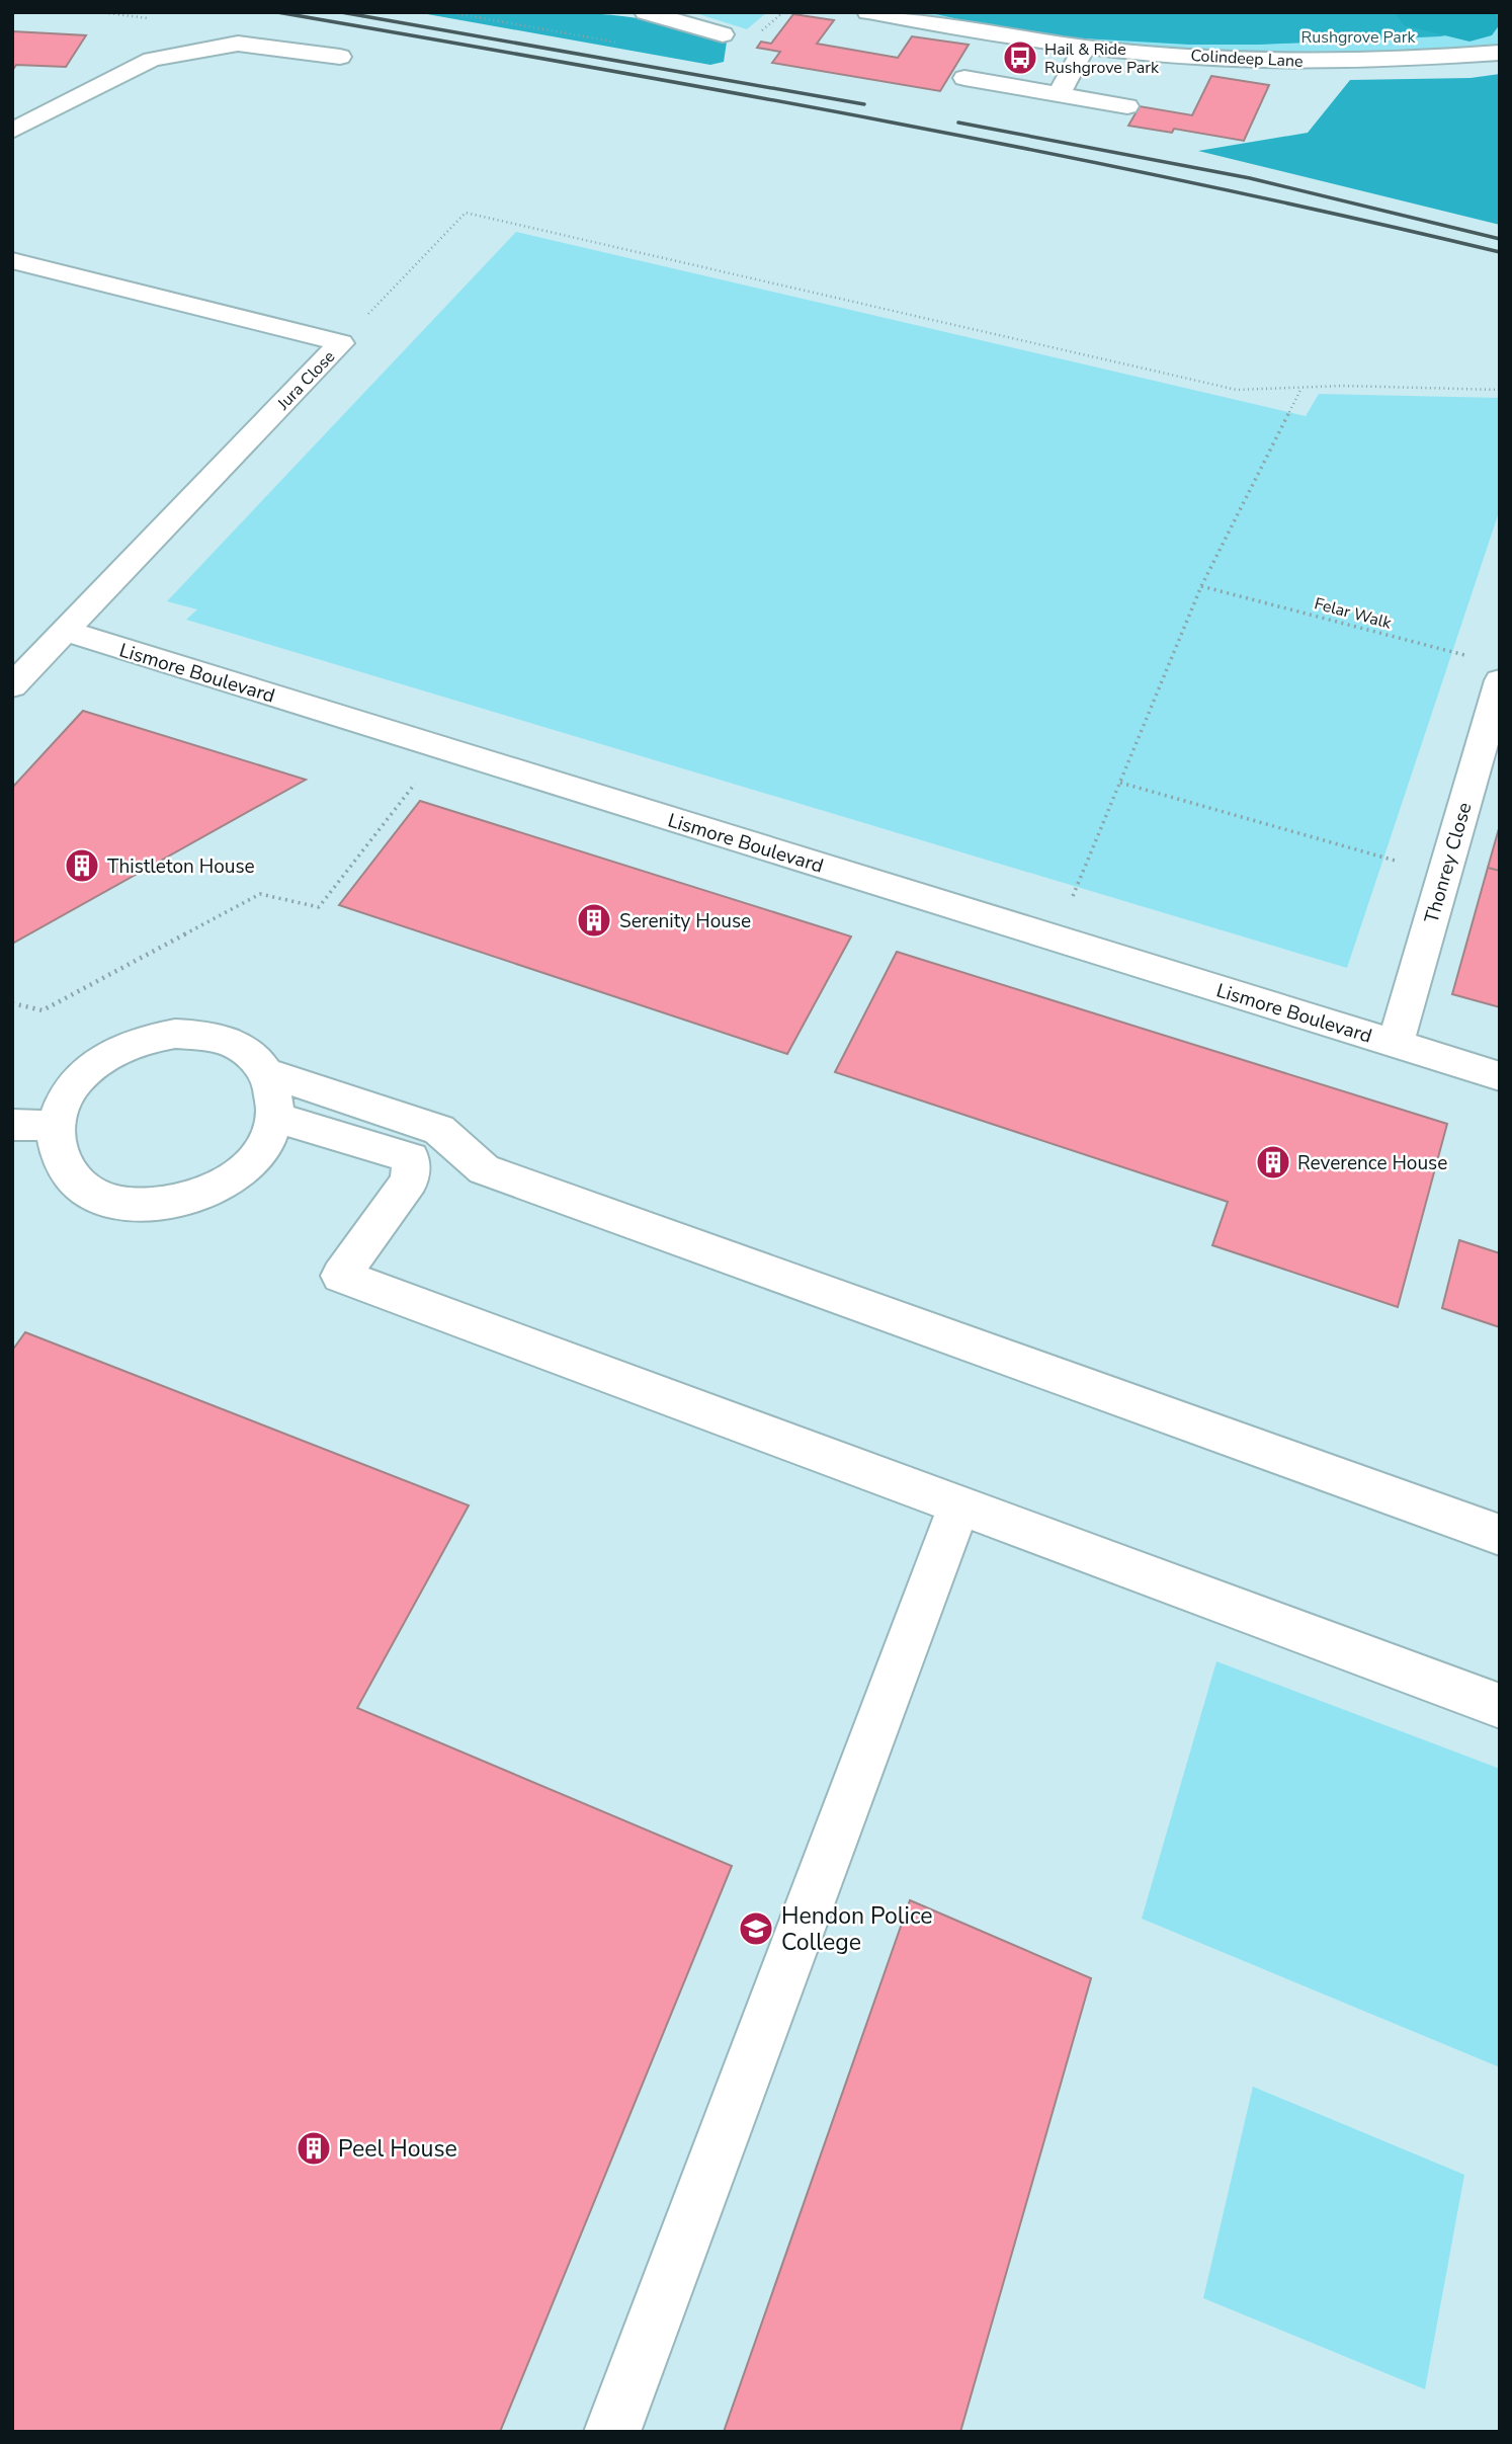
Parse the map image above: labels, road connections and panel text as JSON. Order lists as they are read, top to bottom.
{
  "streets": {
    "street": [
      "Colindeep Lane",
      "Jura Close",
      "Lismore Boulevard",
      "Thonrey Close"
    ],
    "path": ["Felar Walk"]
  },
  "crossings": [
    ["Jura Close", "Lismore Boulevard"],
    ["Lismore Boulevard", "Thonrey Close"]
  ],
  "parks": ["Rushgrove Park"],
  "places": {
    "bus stop": ["Hail & Ride Rushgrove Park"],
    "building": [
      "Thistleton House",
      "Serenity House",
      "Reverence House",
      "Peel House"
    ],
    "school or university": ["Hendon Police College"]
  }
}
